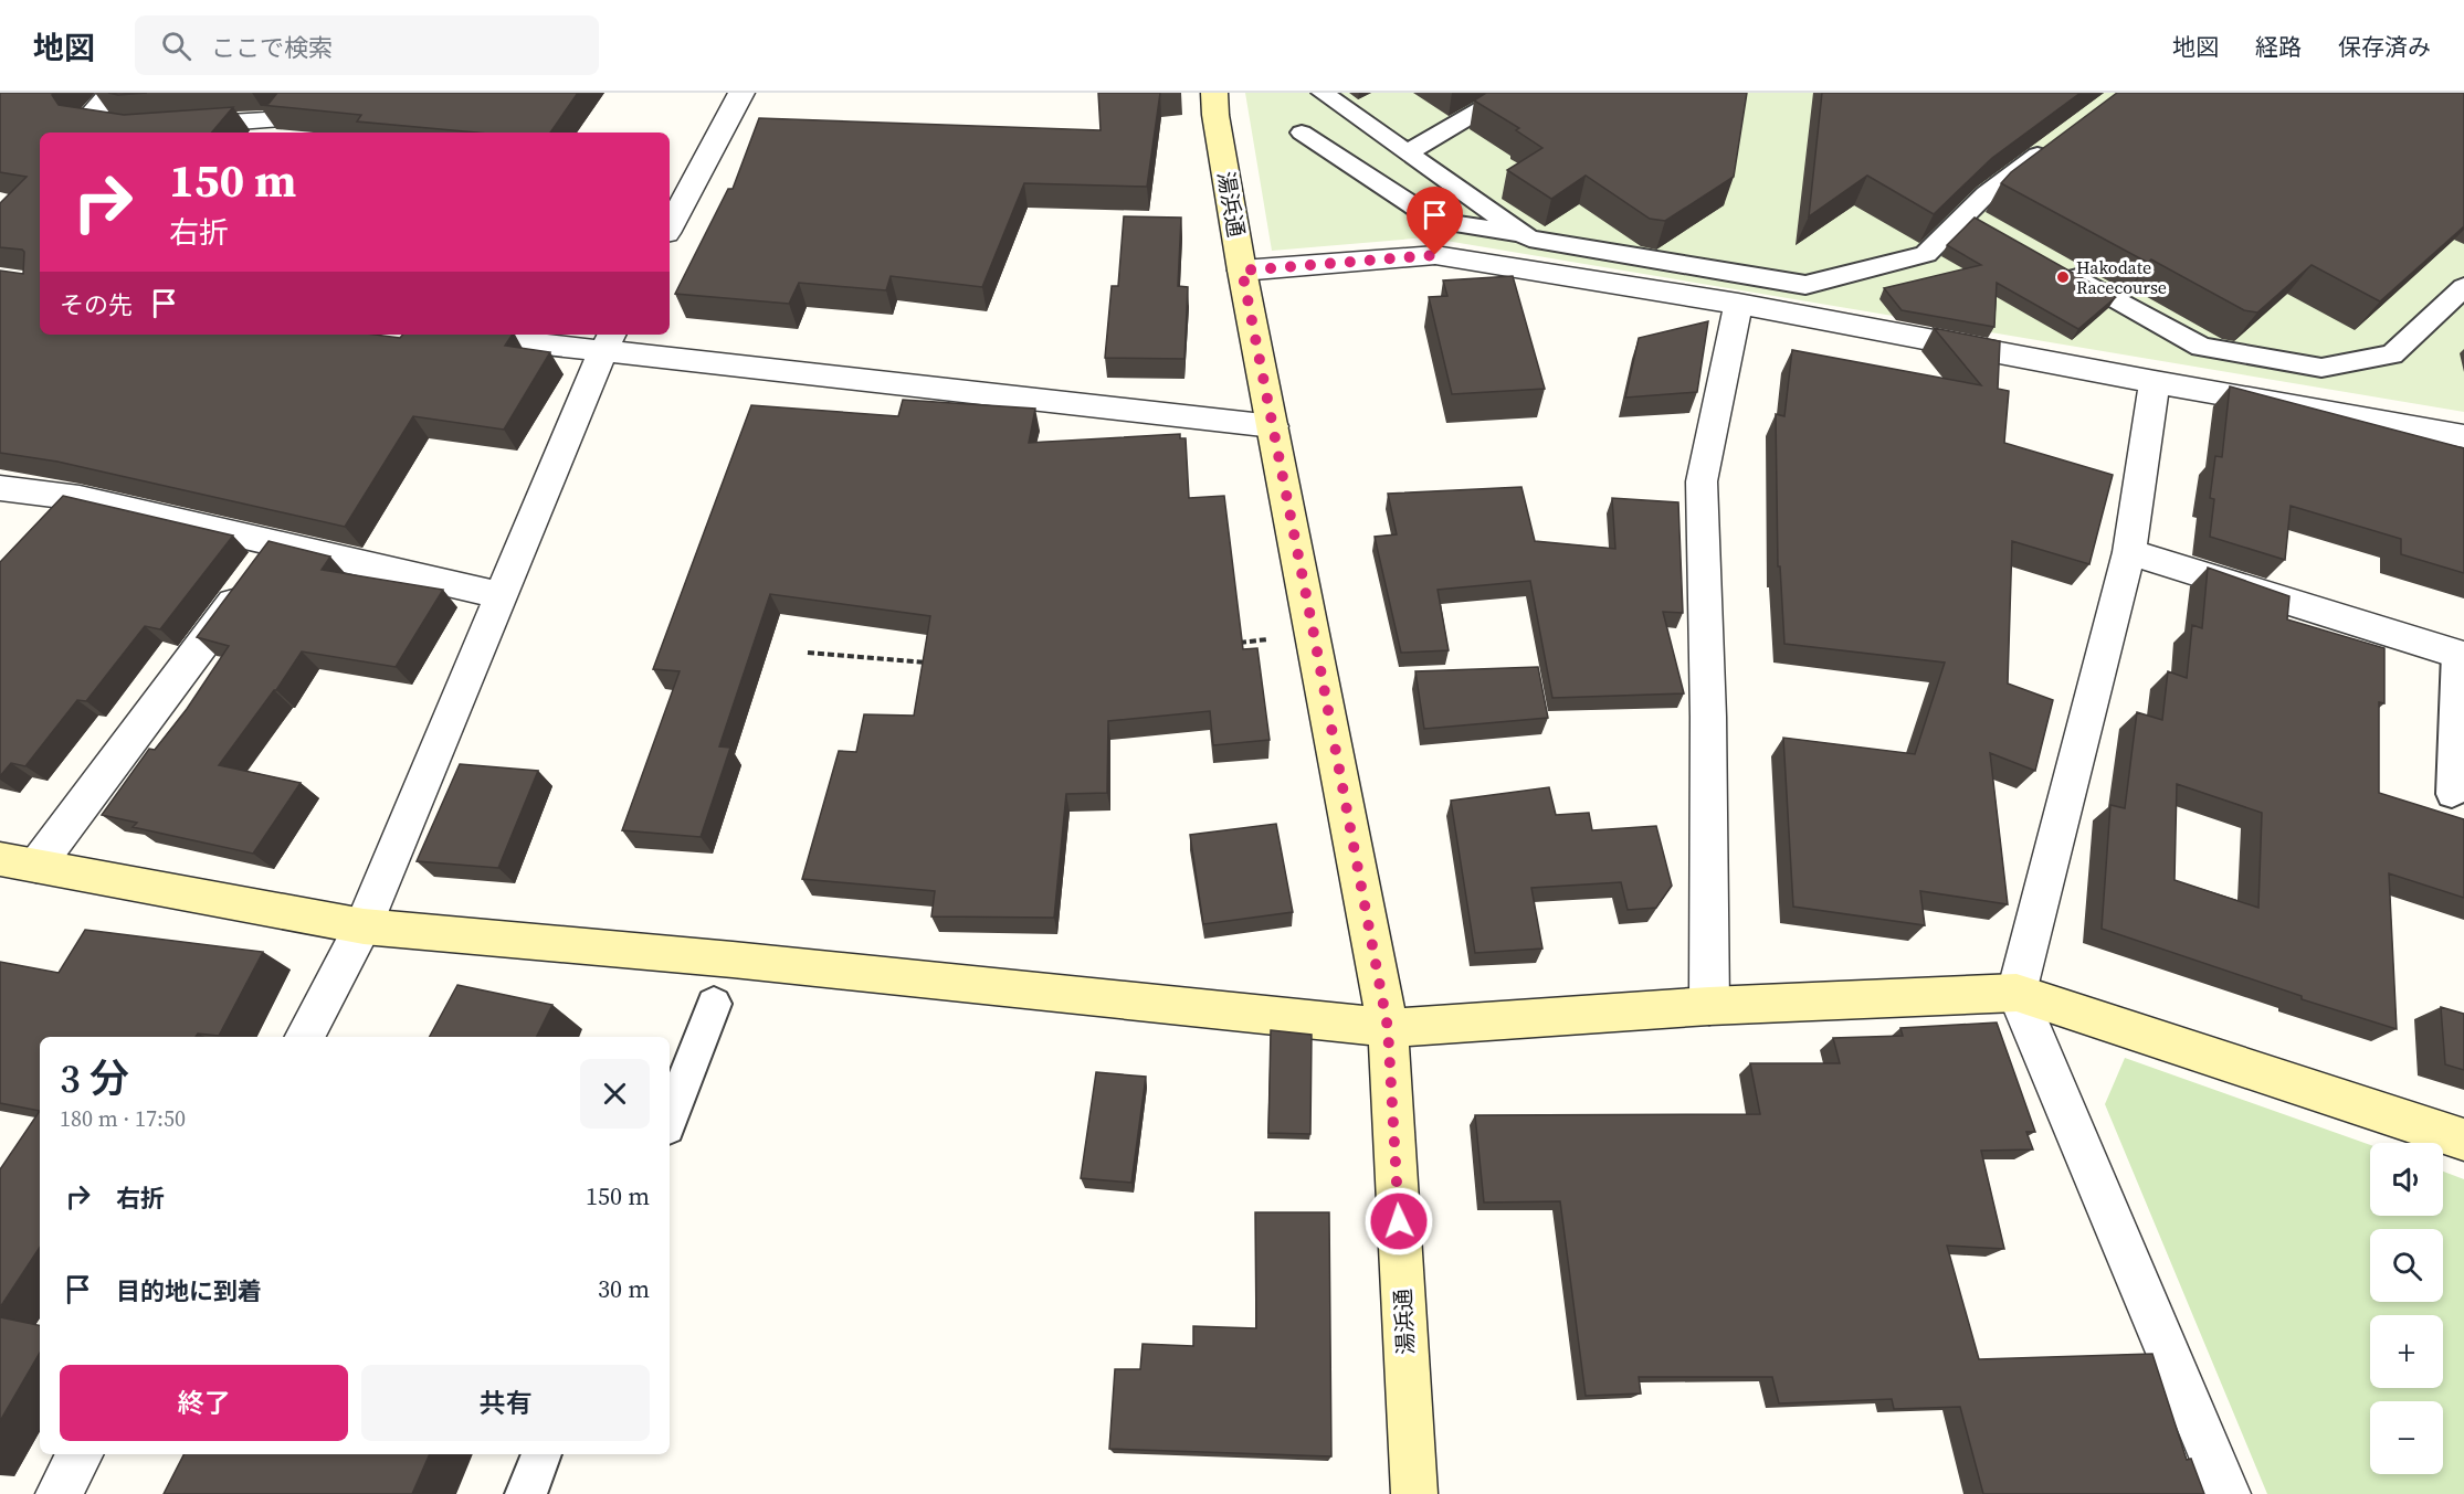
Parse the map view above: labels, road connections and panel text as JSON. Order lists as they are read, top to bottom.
{
  "streets": {
    "street": ["湯浜通"]
  },
  "places": ["Hakodate Racecourse"],
  "page": {
    "header": "地図",
    "search": "ここで検索",
    "nav": ["地図", "経路", "保存済み"],
    "turn": ["150 m", "右折"],
    "then": "その先",
    "heading": ["3 分", "180 m · 17:50"],
    "map_buttons": ["+", "−"],
    "list": [
      {
        "name": "右折",
        "value": "150 m"
      },
      {
        "name": "目的地に到着",
        "value": "30 m"
      }
    ],
    "buttons": ["終了", "共有"]
  }
}
